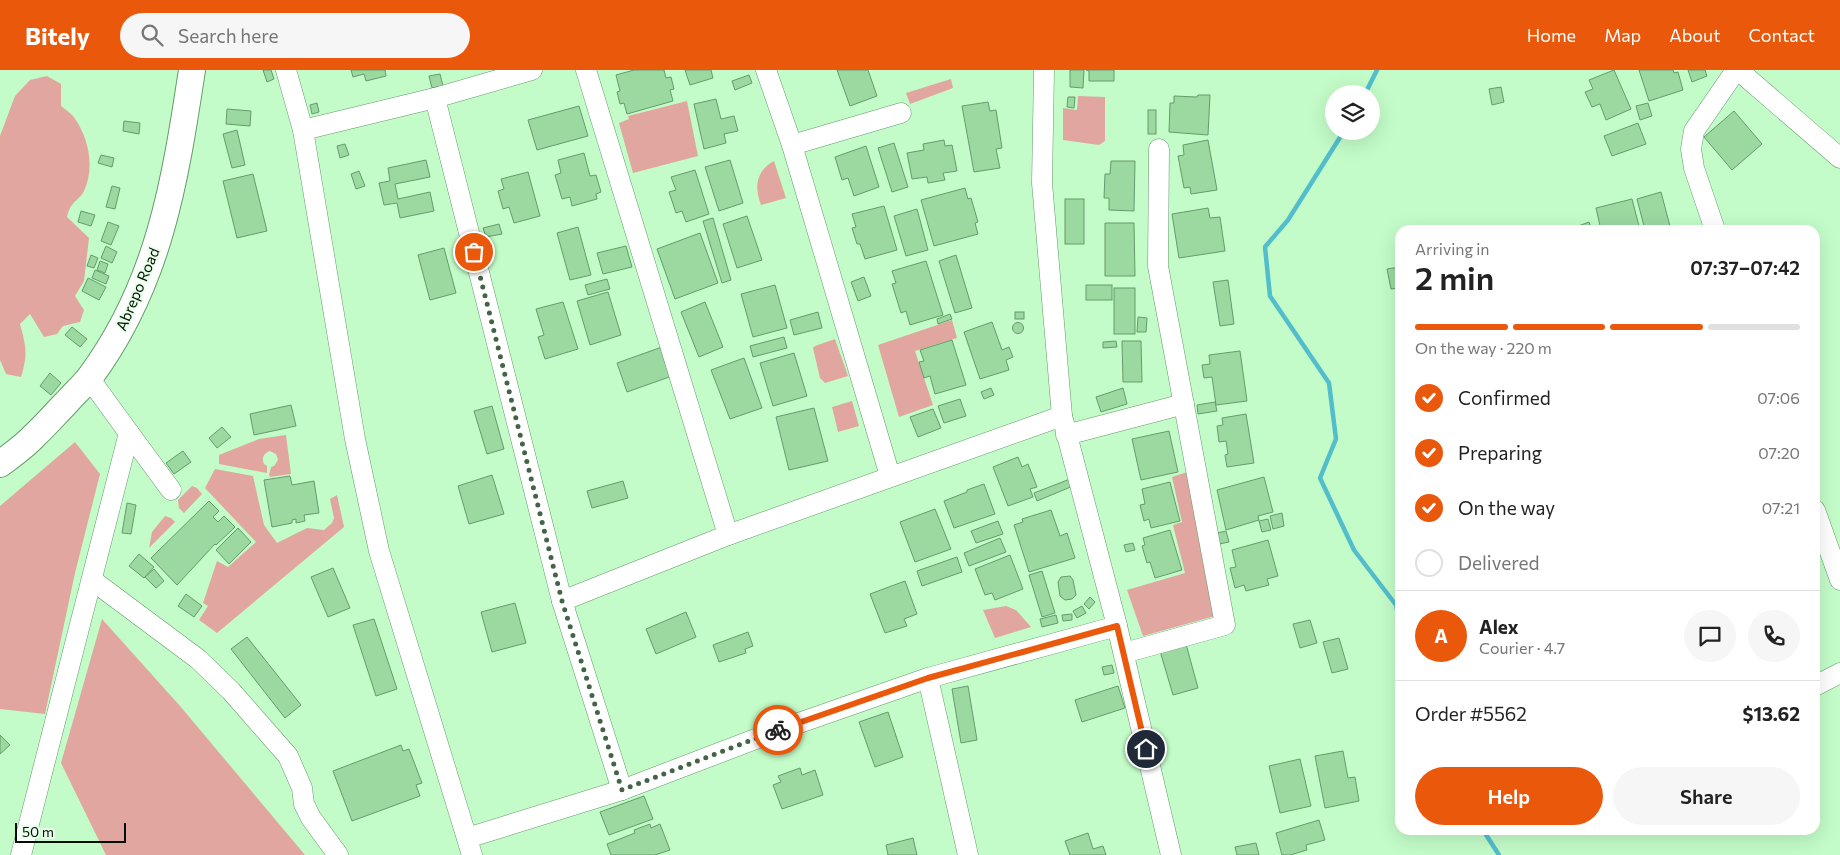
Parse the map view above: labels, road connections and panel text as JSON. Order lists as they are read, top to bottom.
{
  "streets": {
    "main road": ["Abrepo Road"]
  },
  "scale_bar": "50 m",
  "page": {
    "header": "Bitely",
    "search": "Search here",
    "nav": [
      "Home",
      "Map",
      "About",
      "Contact"
    ],
    "heading": ["2 min", "Arriving in", "07:37–07:42"],
    "panel": [
      "Alex",
      "Courier · 4.7",
      "Order #5562",
      "$13.62"
    ],
    "bar": "On the way · 220 m",
    "list": [
      ["Confirmed", "07:06"],
      ["Preparing", "07:20"],
      ["On the way", "07:21"],
      "Delivered"
    ],
    "round": "A",
    "buttons": ["Help", "Share"],
    "scale": "50 m"
  }
}
